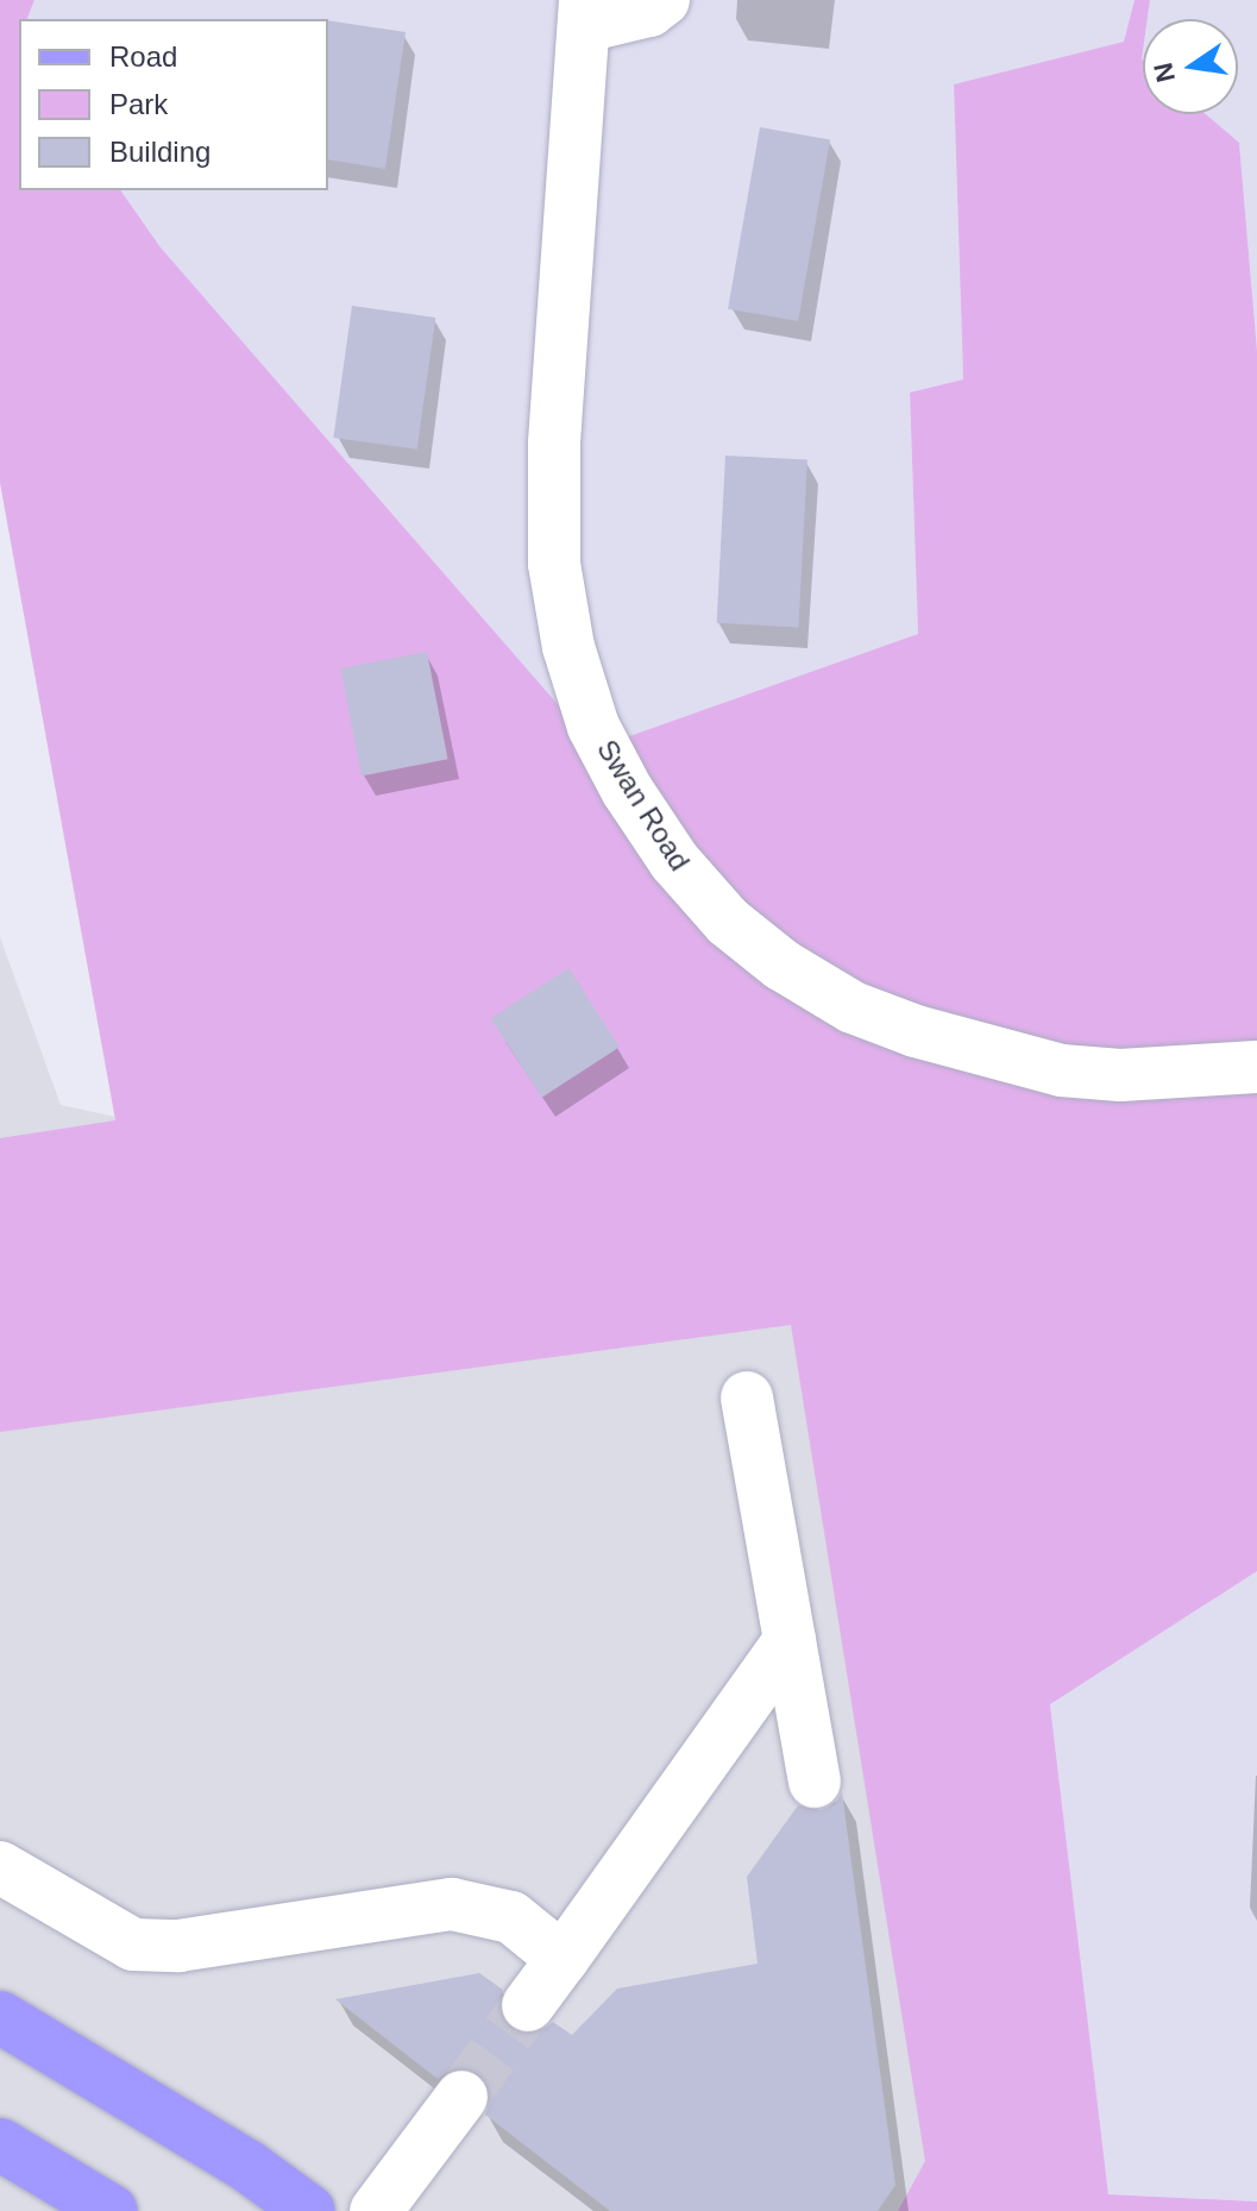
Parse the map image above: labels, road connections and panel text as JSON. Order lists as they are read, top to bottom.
{
  "streets": {
    "street": ["Swan Road"]
  },
  "legend": ["Road", "Park", "Building"],
  "north": "left"
}
